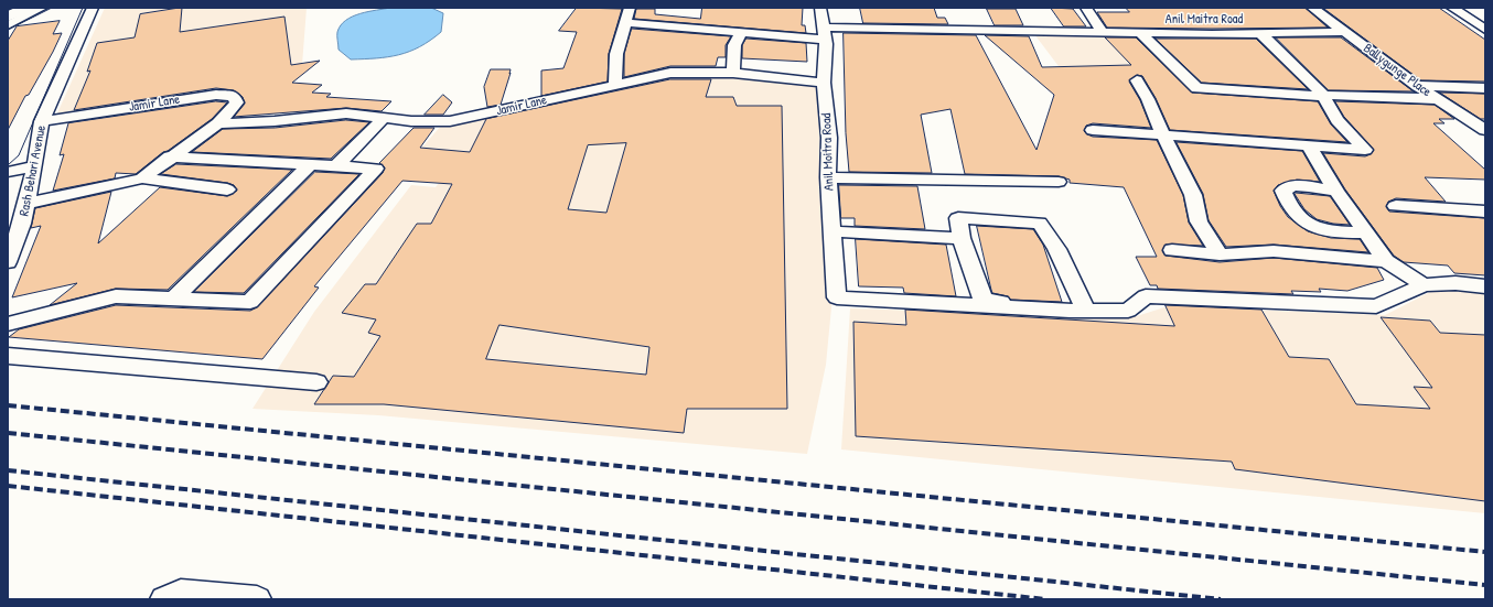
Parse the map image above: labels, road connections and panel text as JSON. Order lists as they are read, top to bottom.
{
  "streets": {
    "street": [
      "Anil Maitra Road",
      "Ballygunge Place",
      "Jamir Lane",
      "Anil Moitra Road",
      "Rash Behari Avenue"
    ]
  },
  "crossings": [
    ["Anil Maitra Road", "Ballygunge Place"],
    ["Anil Maitra Road", "Anil Moitra Road"],
    ["Jamir Lane", "Anil Moitra Road"],
    ["Jamir Lane", "Rash Behari Avenue"]
  ]
}
